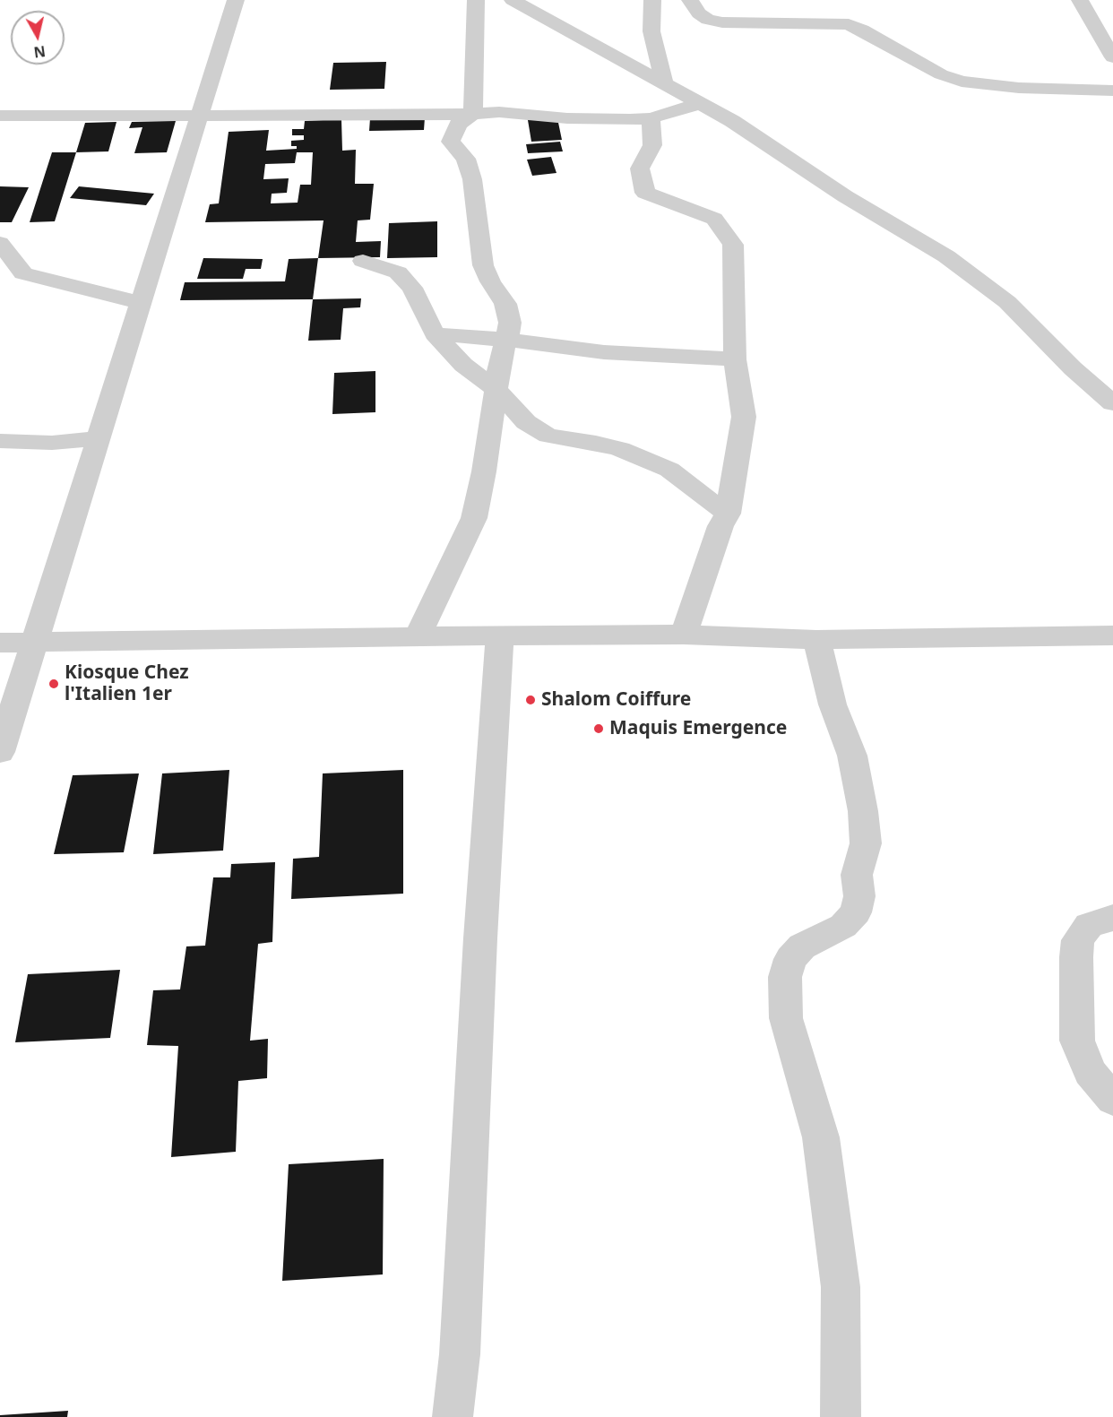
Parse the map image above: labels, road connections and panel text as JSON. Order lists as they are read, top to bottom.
{
  "places": ["Kiosque Chez l'Italien 1er", "Shalom Coiffure", "Maquis Emergence"],
  "north": "bottom"
}
